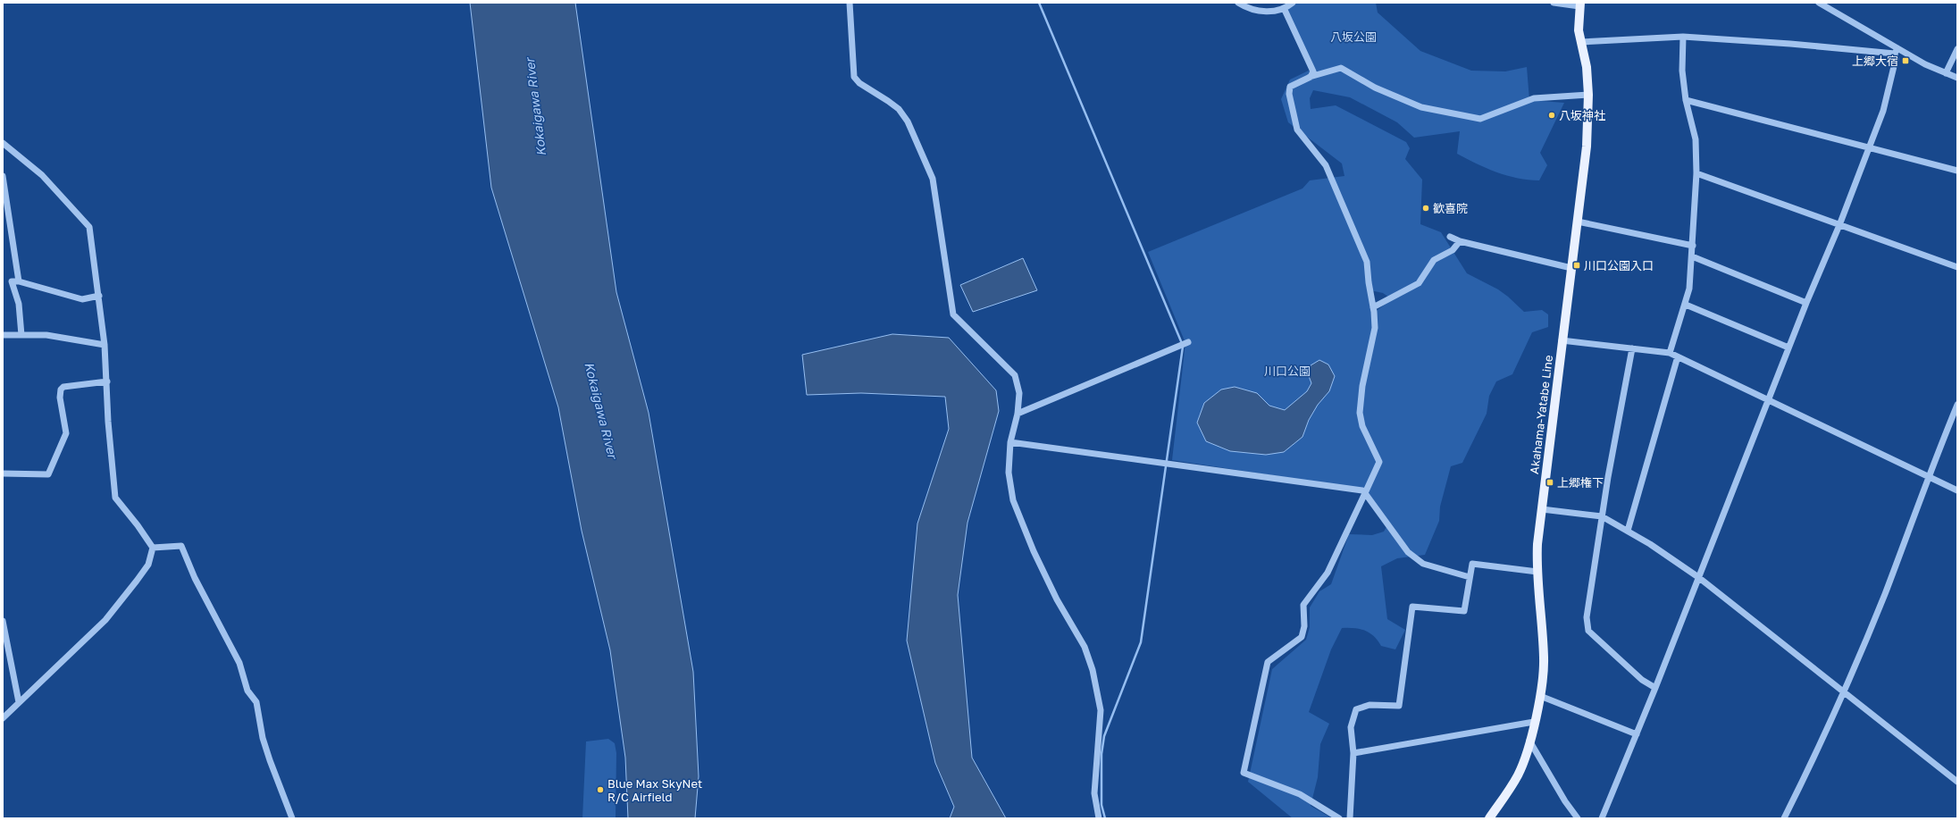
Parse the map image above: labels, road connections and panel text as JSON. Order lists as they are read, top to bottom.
{
  "streets": {
    "main road": ["Akahama-Yatabe Line"]
  },
  "water": ["Kokaigawa River"],
  "parks": ["八坂公園", "川口公園"],
  "places": {
    "transit": ["上郷大宿", "川口公園入口", "上郷権下"],
    "other": ["八坂神社", "歓喜院", "Blue Max SkyNet R/C Airfield"]
  }
}
